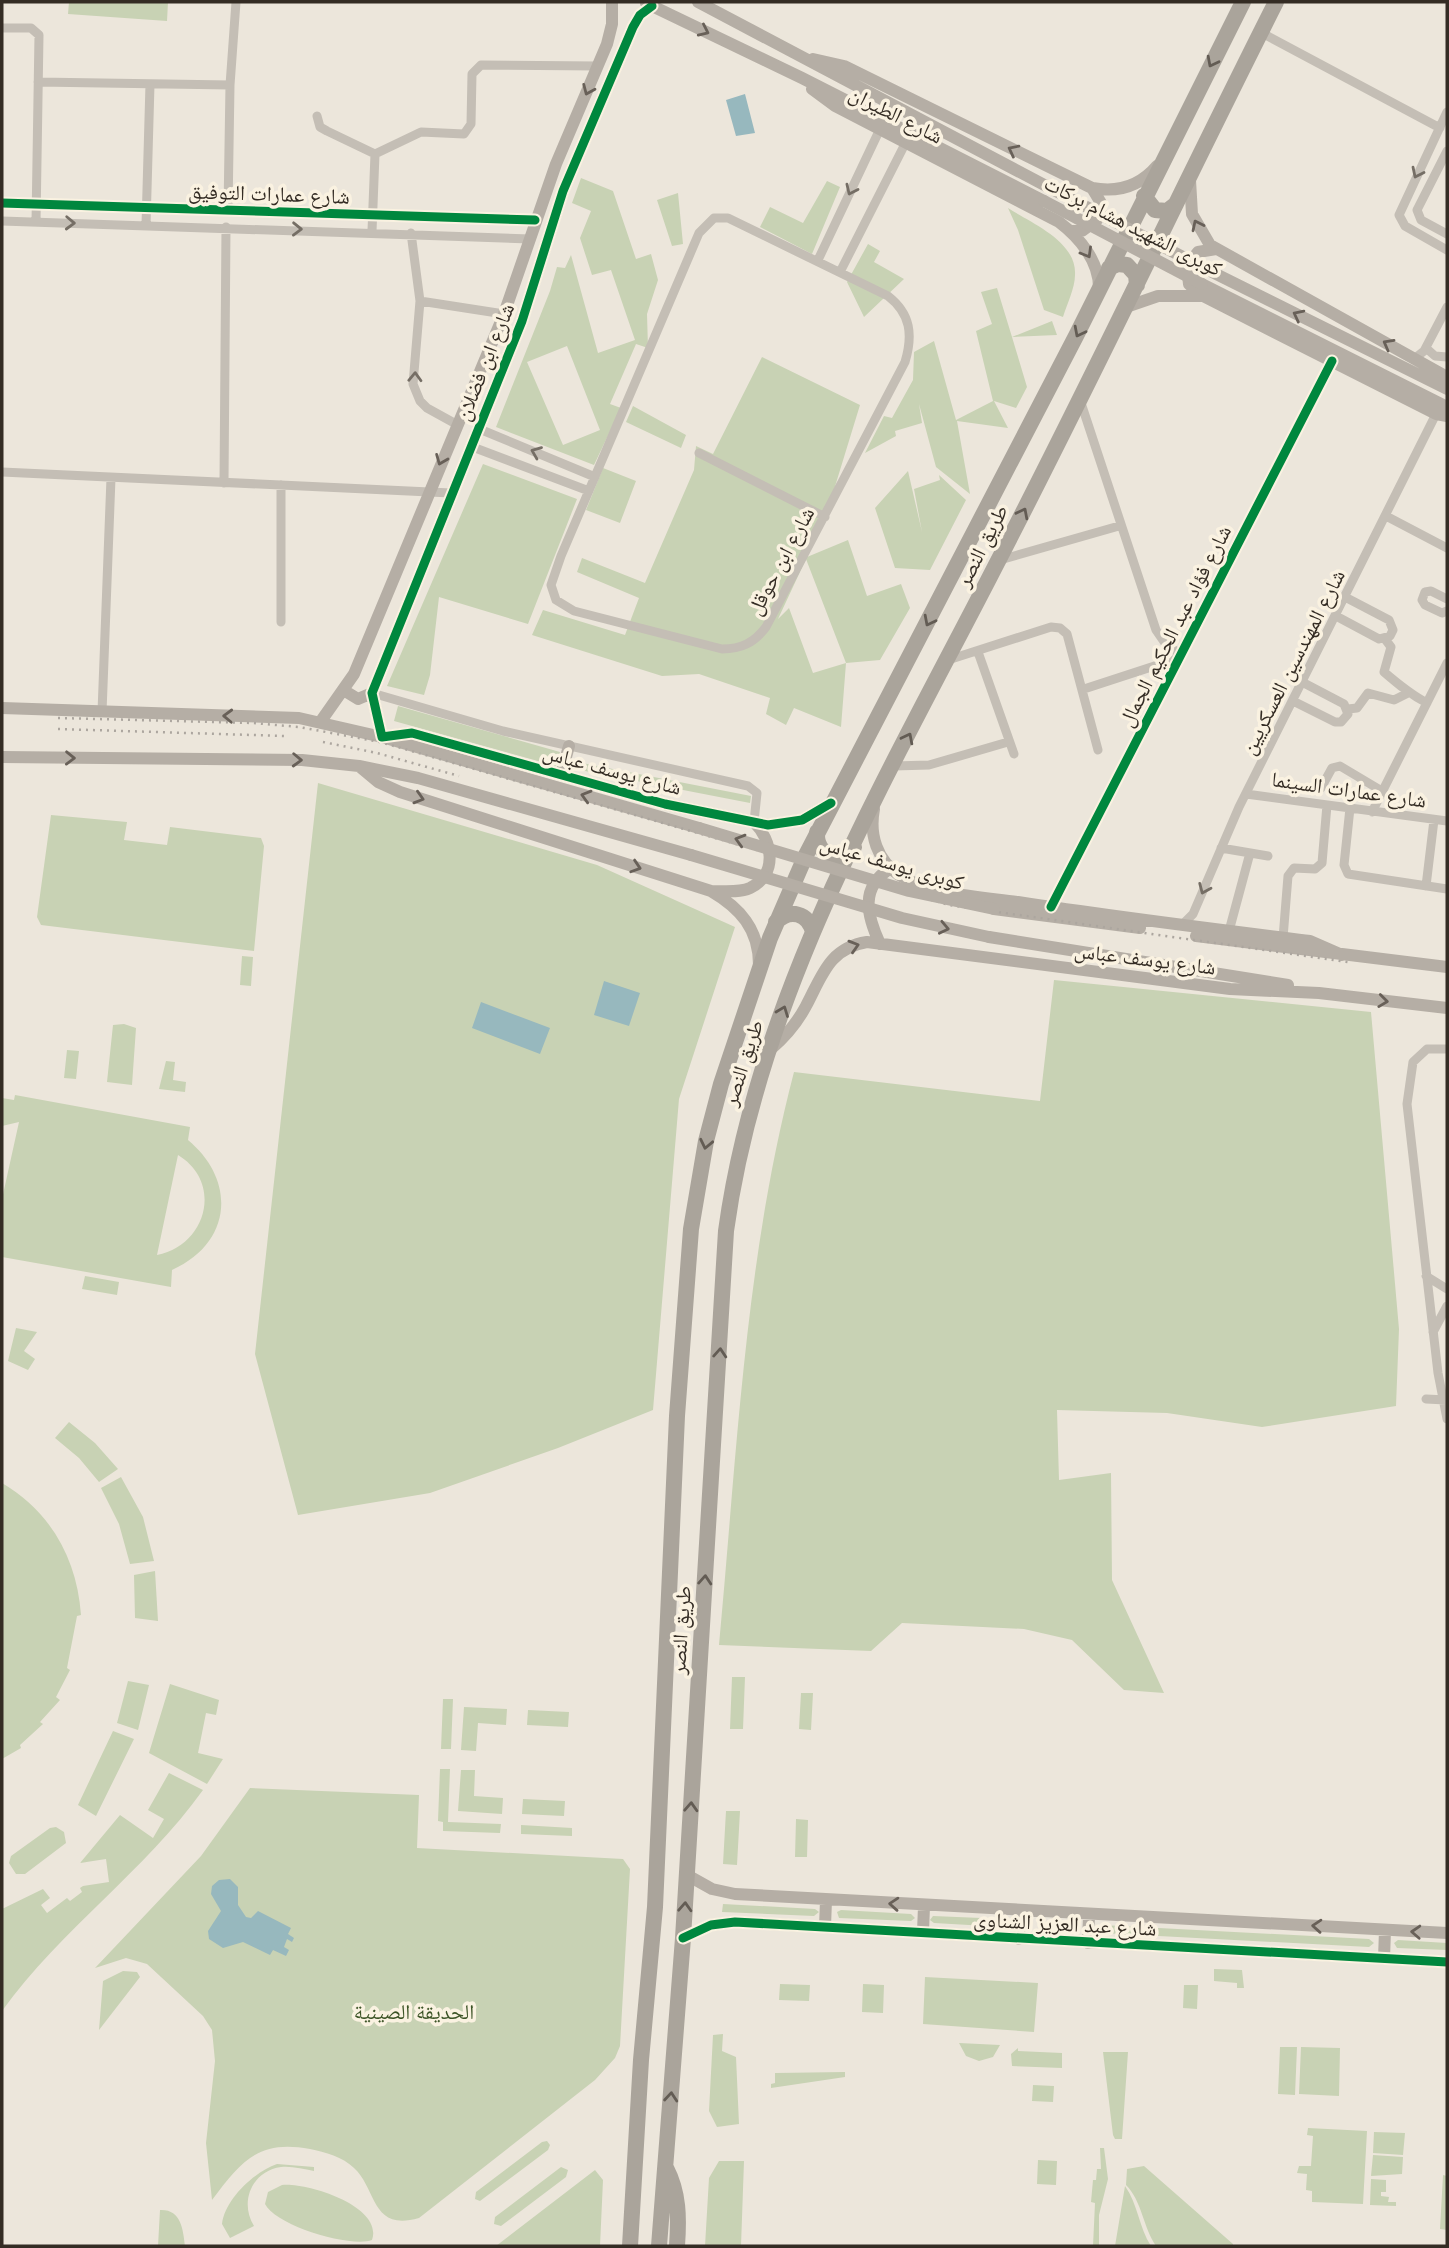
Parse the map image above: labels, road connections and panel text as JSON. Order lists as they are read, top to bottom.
{
  "streets": {
    "highway": ["طريق النصر"],
    "main road": [
      "شارع الطيران",
      "كوبرى الشهيد هشام بركات",
      "شارع ابن فضلان",
      "شارع يوسف عباس",
      "كوبرى يوسف عباس",
      "شارع عبد العزيز الشناوى"
    ],
    "street": [
      "شارع عمارات التوفيق",
      "شارع ابن حوقل",
      "شارع فؤاد عبد الحكيم الجمال",
      "شارع المهندسين العسكريين",
      "شارع عمارات السينما"
    ]
  },
  "crossings": [
    ["شارع الطيران", "كوبرى الشهيد هشام بركات"],
    ["شارع الطيران", "شارع ابن فضلان"],
    ["شارع الطيران", "طريق النصر"],
    ["شارع عمارات التوفيق", "شارع ابن فضلان"],
    ["كوبرى الشهيد هشام بركات", "شارع المهندسين العسكريين"],
    ["شارع ابن فضلان", "كوبرى يوسف عباس"],
    ["طريق النصر", "شارع يوسف عباس"],
    ["طريق النصر", "شارع عبد العزيز الشناوى"],
    ["شارع فؤاد عبد الحكيم الجمال", "شارع يوسف عباس"],
    ["شارع المهندسين العسكريين", "شارع يوسف عباس"],
    ["شارع المهندسين العسكريين", "شارع عمارات السينما"],
    ["شارع يوسف عباس", "كوبرى يوسف عباس"]
  ],
  "parks": ["الحديقة الصينية"]
}
